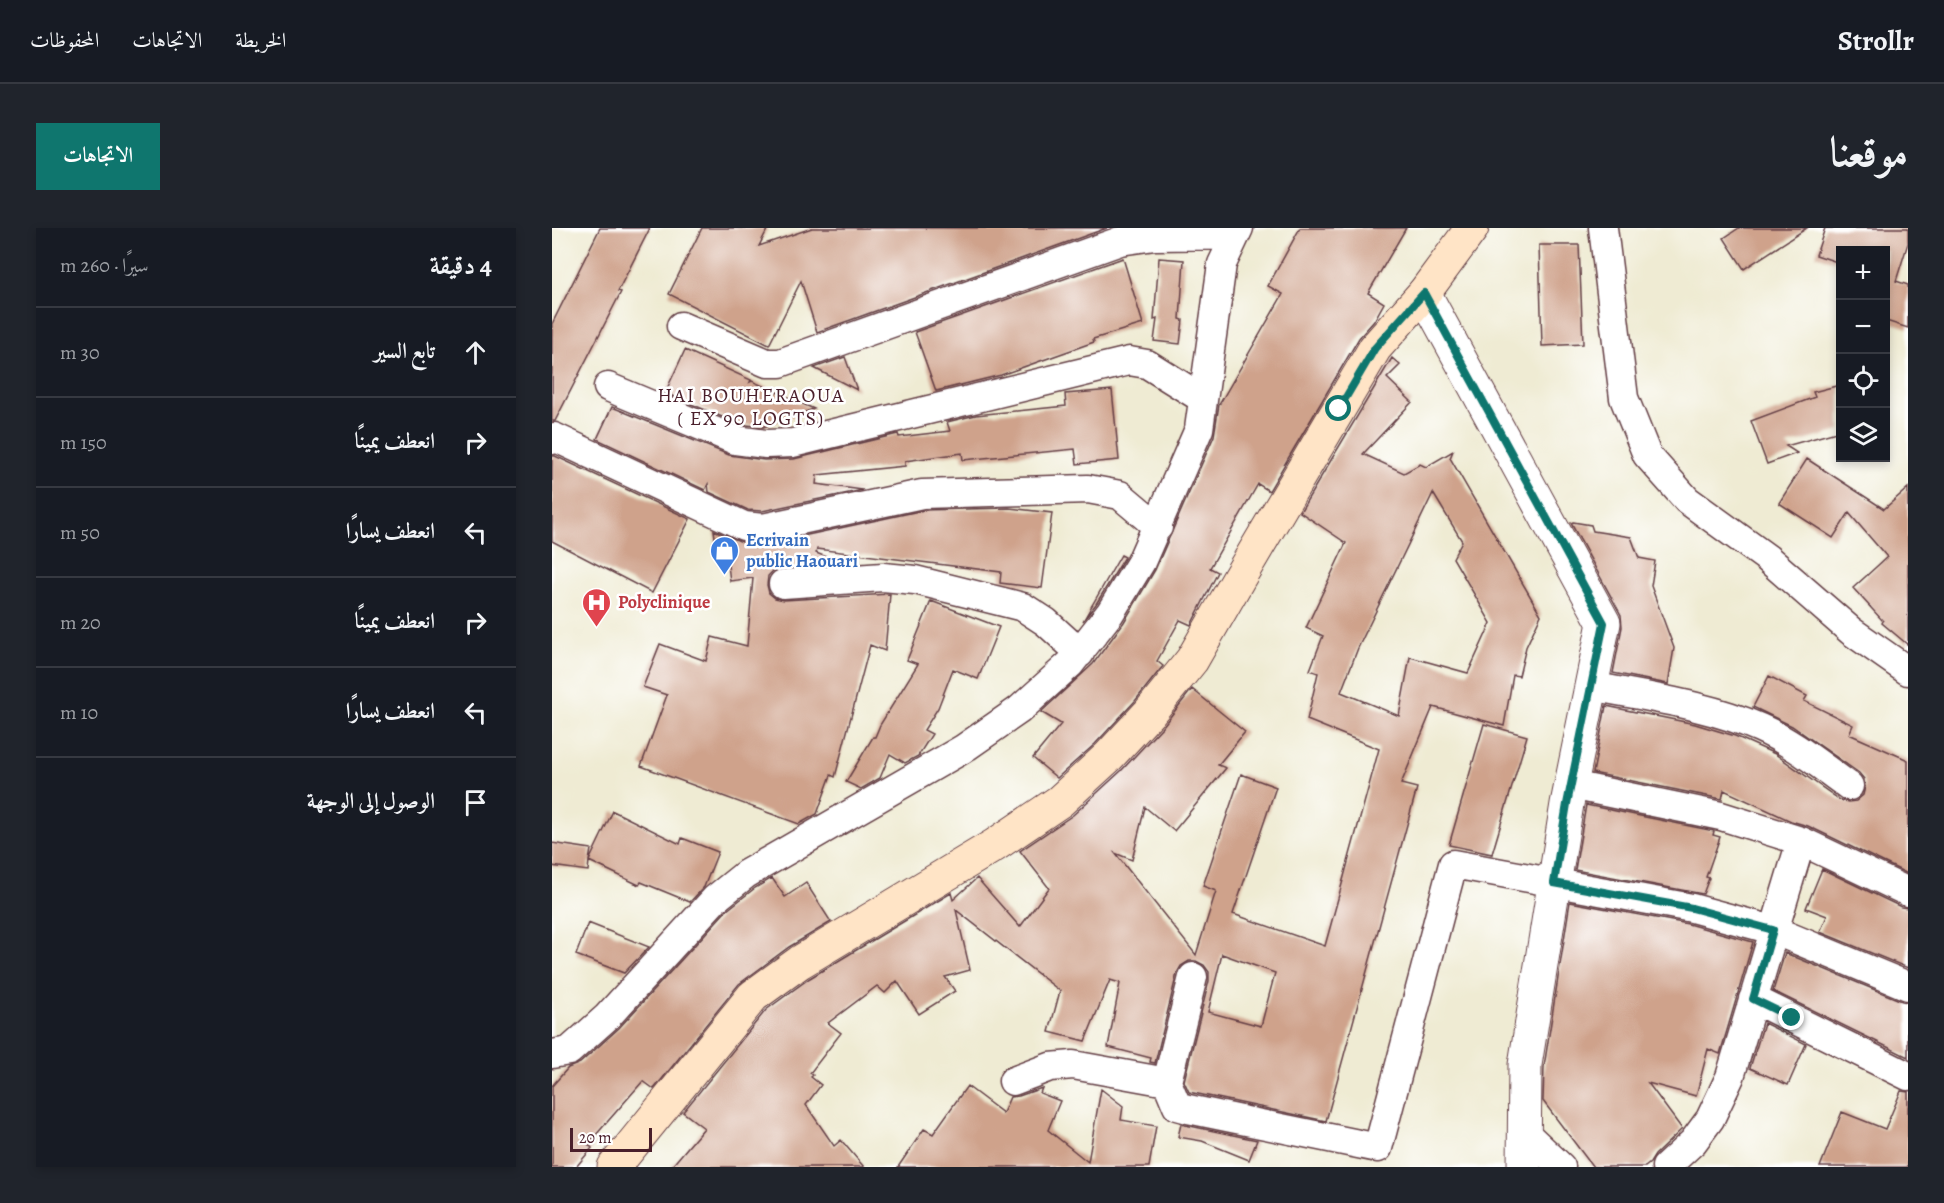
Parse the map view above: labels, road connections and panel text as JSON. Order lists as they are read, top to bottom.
{
  "districts": ["HAI BOUHERAOUA ( EX 90 LOGTS)"],
  "places": {
    "shop": ["Ecrivain public Haouari"],
    "hospital": ["Polyclinique"]
  },
  "scale_bar": "20 m",
  "page": {
    "header": "Strollr",
    "nav": ["الخريطة", "الاتجاهات", "المحفوظات"],
    "title": "موقعنا",
    "buttons": "الاتجاهات",
    "heading": ["4 دقيقة", "سيرًا · 260 m"],
    "map_buttons": ["+", "−"],
    "list": [
      ["تابع السير", "30 m"],
      ["انعطف يمينًا", "150 m"],
      ["انعطف يسارًا", "50 m"],
      ["انعطف يمينًا", "20 m"],
      ["انعطف يسارًا", "10 m"],
      "الوصول إلى الوجهة"
    ],
    "scale": "20 m"
  }
}
